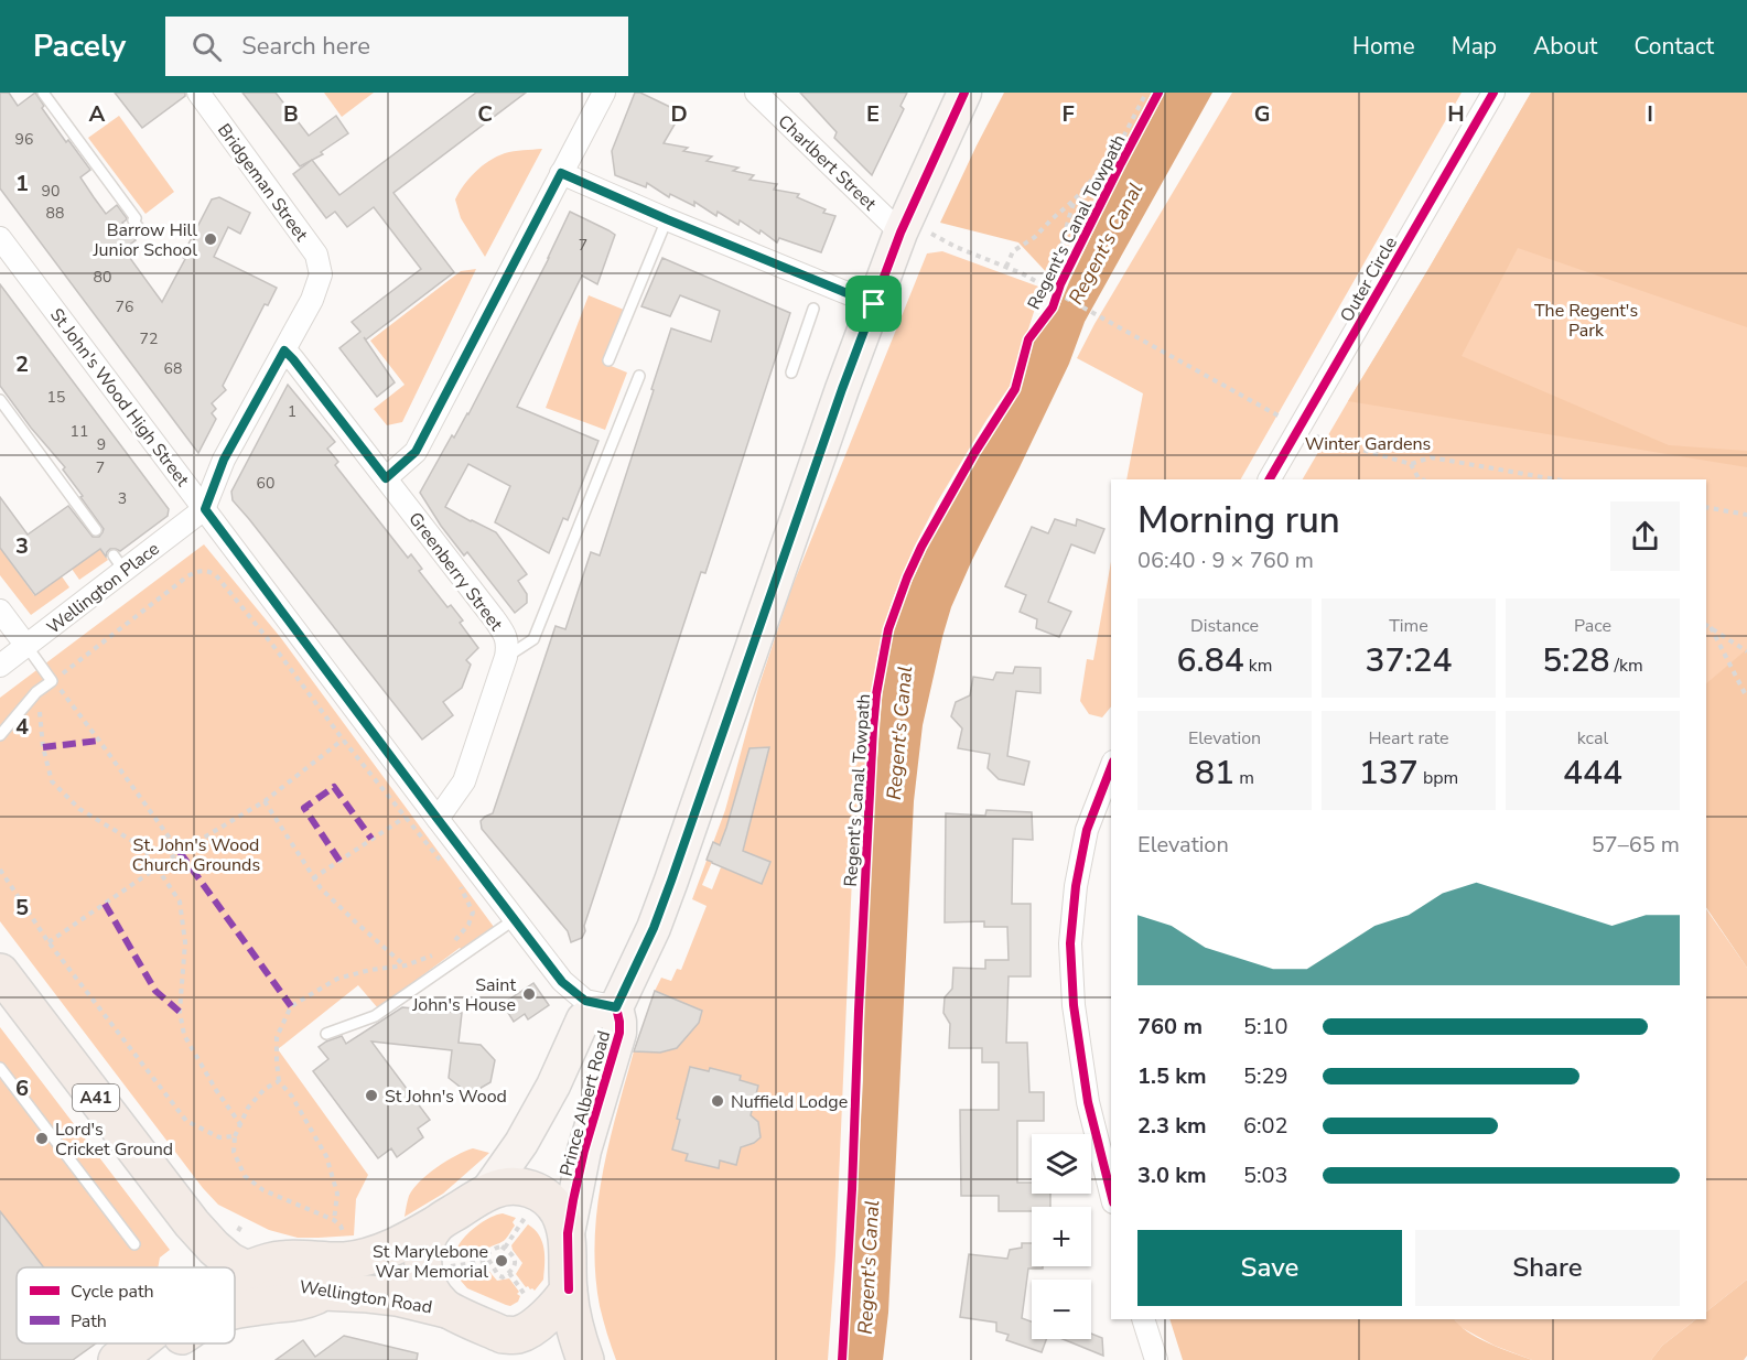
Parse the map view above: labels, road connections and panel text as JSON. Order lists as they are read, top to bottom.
{
  "streets": {
    "highway": ["A41", "Wellington Road"],
    "main road": ["Prince Albert Road"],
    "street": [
      "Charlbert Street",
      "Bridgeman Street",
      "Outer Circle",
      "St John's Wood High Street",
      "Greenberry Street",
      "Wellington Place"
    ],
    "cycle path": ["Regent's Canal Towpath"]
  },
  "crossings": [
    ["Charlbert Street", "Prince Albert Road"],
    ["Bridgeman Street", "Greenberry Street"],
    ["St John's Wood High Street", "Greenberry Street"],
    ["St John's Wood High Street", "Wellington Place"],
    ["St John's Wood High Street", "Prince Albert Road"],
    ["A41", "Wellington Road"],
    ["Prince Albert Road", "Wellington Road"]
  ],
  "water": ["Regent's Canal"],
  "parks": ["The Regent's Park", "Winter Gardens", "St. John's Wood Church Grounds"],
  "places": [
    "Barrow Hill Junior School",
    "Saint John's House",
    "St John's Wood",
    "Nuffield Lodge",
    "Lord's Cricket Ground",
    "St Marylebone War Memorial"
  ],
  "house_numbers": [
    "96",
    "90",
    "88",
    "7",
    "80",
    "76",
    "72",
    "68",
    "15",
    "1",
    "11",
    "9",
    "7",
    "60",
    "3"
  ],
  "legend": ["Cycle path", "Path"],
  "page": {
    "header": "Pacely",
    "search": "Search here",
    "nav": [
      "Home",
      "Map",
      "About",
      "Contact"
    ],
    "heading": ["Morning run", "06:40 · 9 × 760 m"],
    "stats": [
      ["Distance", "6.84 km"],
      ["Time", "37:24"],
      ["Pace", "5:28 /km"],
      ["Elevation", "81 m"],
      ["Heart rate", "137 bpm"],
      ["kcal", "444"]
    ],
    "chart": ["Elevation", "57–65 m"],
    "list": [
      {
        "name": "760 m",
        "note": "5:10"
      },
      {
        "name": "1.5 km",
        "note": "5:29"
      },
      {
        "name": "2.3 km",
        "note": "6:02"
      },
      {
        "name": "3.0 km",
        "note": "5:03"
      }
    ],
    "map_buttons": ["+", "−"],
    "buttons": ["Save", "Share"]
  },
  "grid": {
    "columns": [
      "A",
      "B",
      "C",
      "D",
      "E",
      "F",
      "G",
      "H",
      "I"
    ],
    "rows": [
      "1",
      "2",
      "3",
      "4",
      "5",
      "6"
    ]
  }
}
